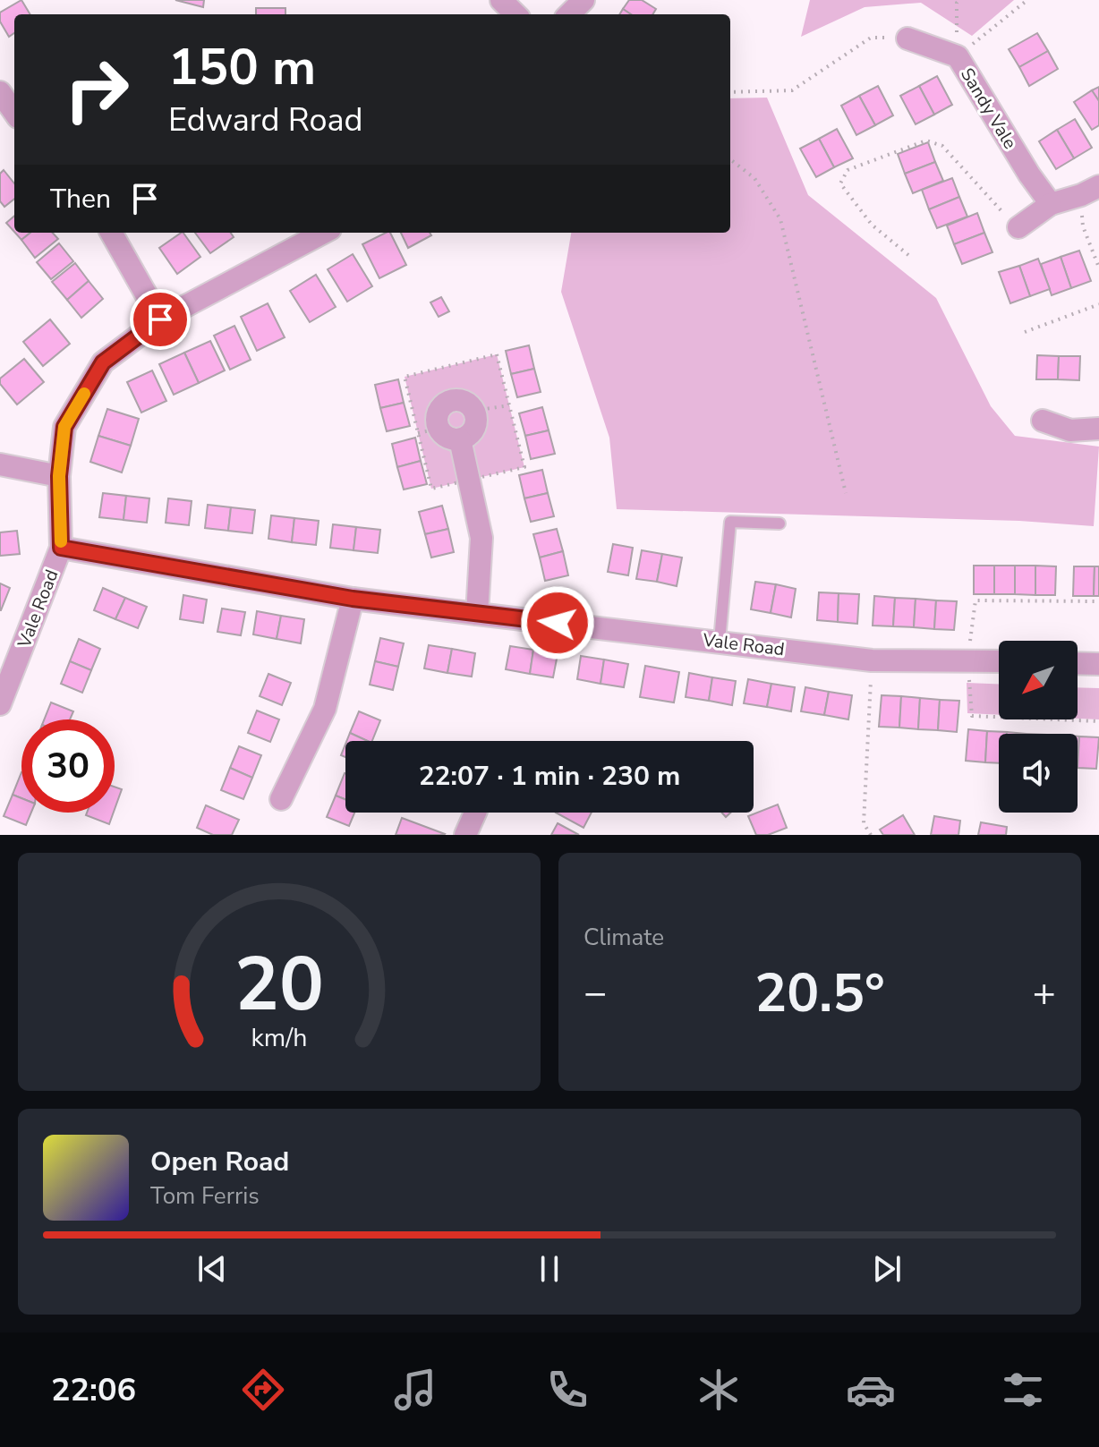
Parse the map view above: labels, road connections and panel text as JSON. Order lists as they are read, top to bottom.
{
  "streets": {
    "street": ["Sandy Vale", "Vale Road"]
  },
  "north": "bottom left",
  "page": {
    "turn": ["150 m", "Edward Road"],
    "then": "Then",
    "limit": "30",
    "trip": "22:07 · 1 min · 230 m",
    "tile": "Climate",
    "heat": ["−", "20.5°", "+"],
    "song": ["Open Road", "Tom Ferris"],
    "tabs": "22:06",
    "gauge": ["20", "km/h"]
  }
}
